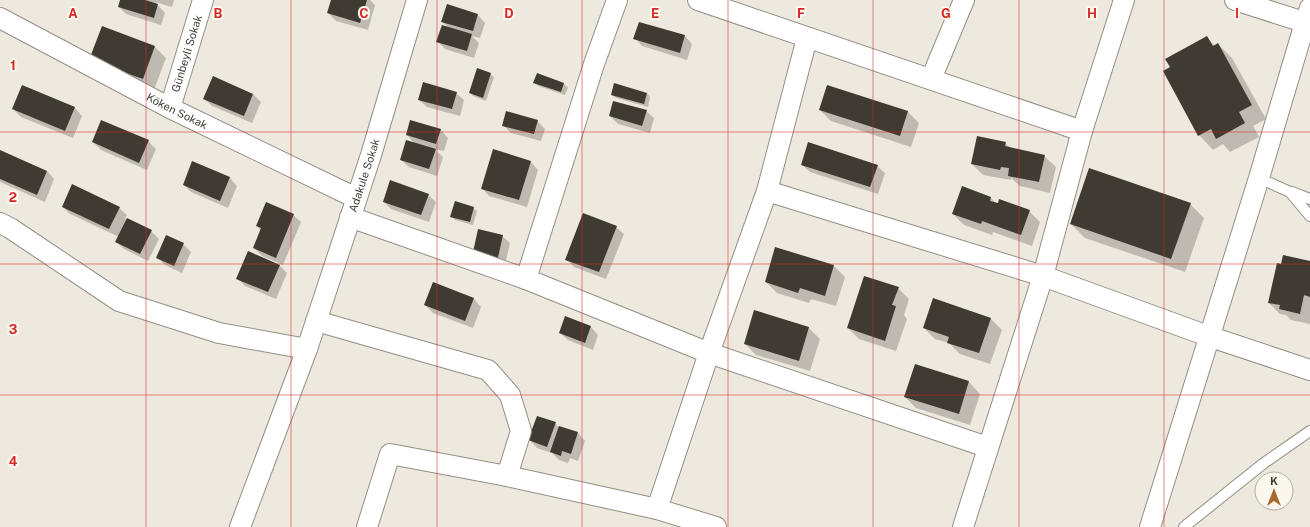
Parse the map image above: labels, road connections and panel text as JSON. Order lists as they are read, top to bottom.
{
  "streets": {
    "street": ["Günbeyli Sokak", "Köken Sokak", "Adakule Sokak"]
  },
  "crossings": [
    ["Günbeyli Sokak", "Köken Sokak"],
    ["Köken Sokak", "Adakule Sokak"]
  ],
  "north": "top",
  "grid": {
    "columns": [
      "A",
      "B",
      "C",
      "D",
      "E",
      "F",
      "G",
      "H",
      "I"
    ],
    "rows": [
      "1",
      "2",
      "3",
      "4"
    ]
  }
}
